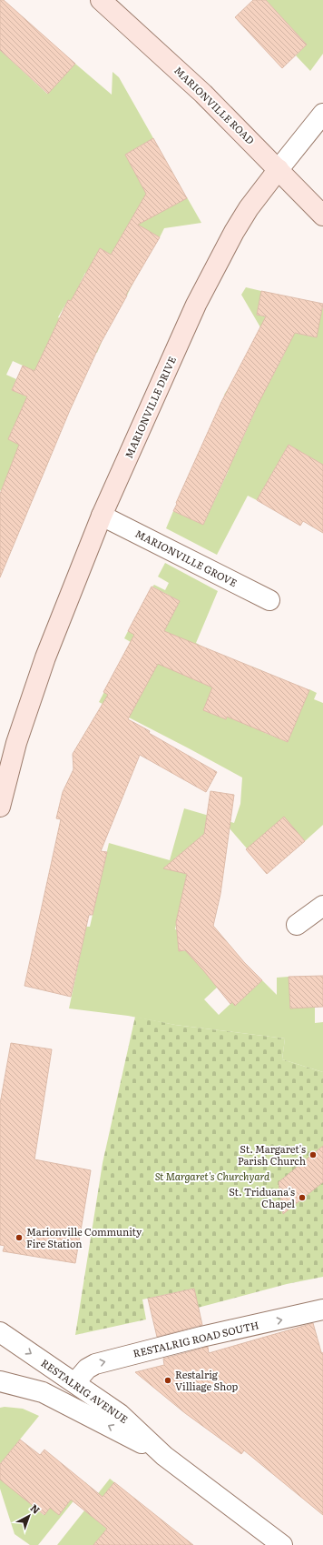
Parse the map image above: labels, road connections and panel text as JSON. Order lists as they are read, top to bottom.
{
  "streets": {
    "street": [
      "MARIONVILLE ROAD",
      "MARIONVILLE DRIVE",
      "MARIONVILLE GROVE",
      "RESTALRIG ROAD SOUTH",
      "RESTALRIG AVENUE"
    ]
  },
  "crossings": [
    ["MARIONVILLE ROAD", "MARIONVILLE DRIVE"],
    ["MARIONVILLE DRIVE", "MARIONVILLE GROVE"],
    ["RESTALRIG ROAD SOUTH", "RESTALRIG AVENUE"]
  ],
  "one_way": ["RESTALRIG ROAD SOUTH"],
  "parks": ["St Margaret's Churchyard"],
  "places": [
    "St. Margaret's Parish Church",
    "St. Triduana's Chapel",
    "Marionville Community Fire Station",
    "Restalrig Villiage Shop"
  ],
  "north": "top right"
}
